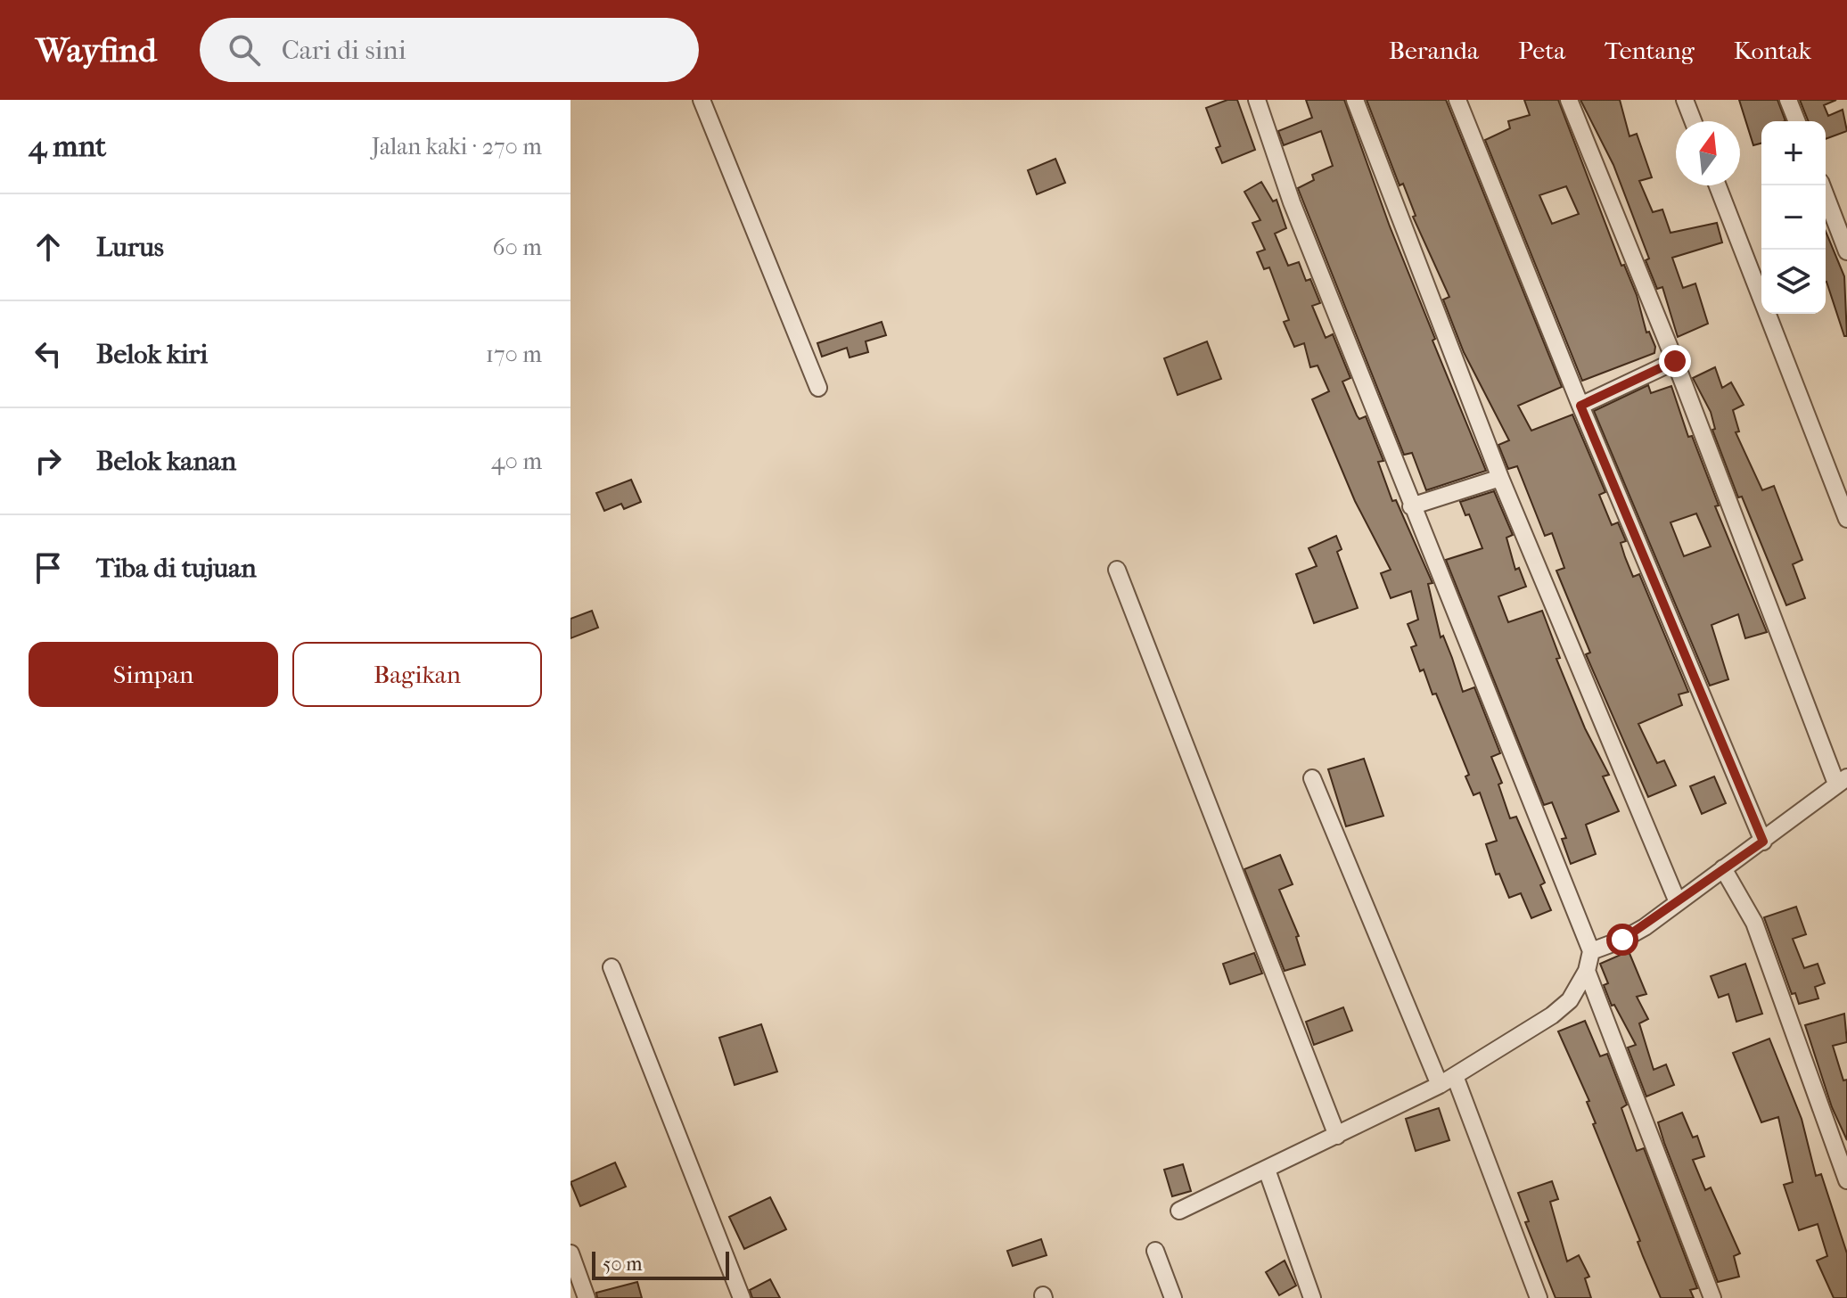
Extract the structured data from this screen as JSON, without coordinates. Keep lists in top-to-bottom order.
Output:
{
  "scale_bar": "50 m",
  "north": "top",
  "page": {
    "header": "Wayfind",
    "search": "Cari di sini",
    "nav": [
      "Beranda",
      "Peta",
      "Tentang",
      "Kontak"
    ],
    "heading": ["4 mnt", "Jalan kaki · 270 m"],
    "map_buttons": ["+", "−"],
    "list": [
      ["Lurus", "60 m"],
      ["Belok kiri", "170 m"],
      ["Belok kanan", "40 m"],
      "Tiba di tujuan"
    ],
    "buttons": ["Simpan", "Bagikan"],
    "scale": "50 m"
  }
}
